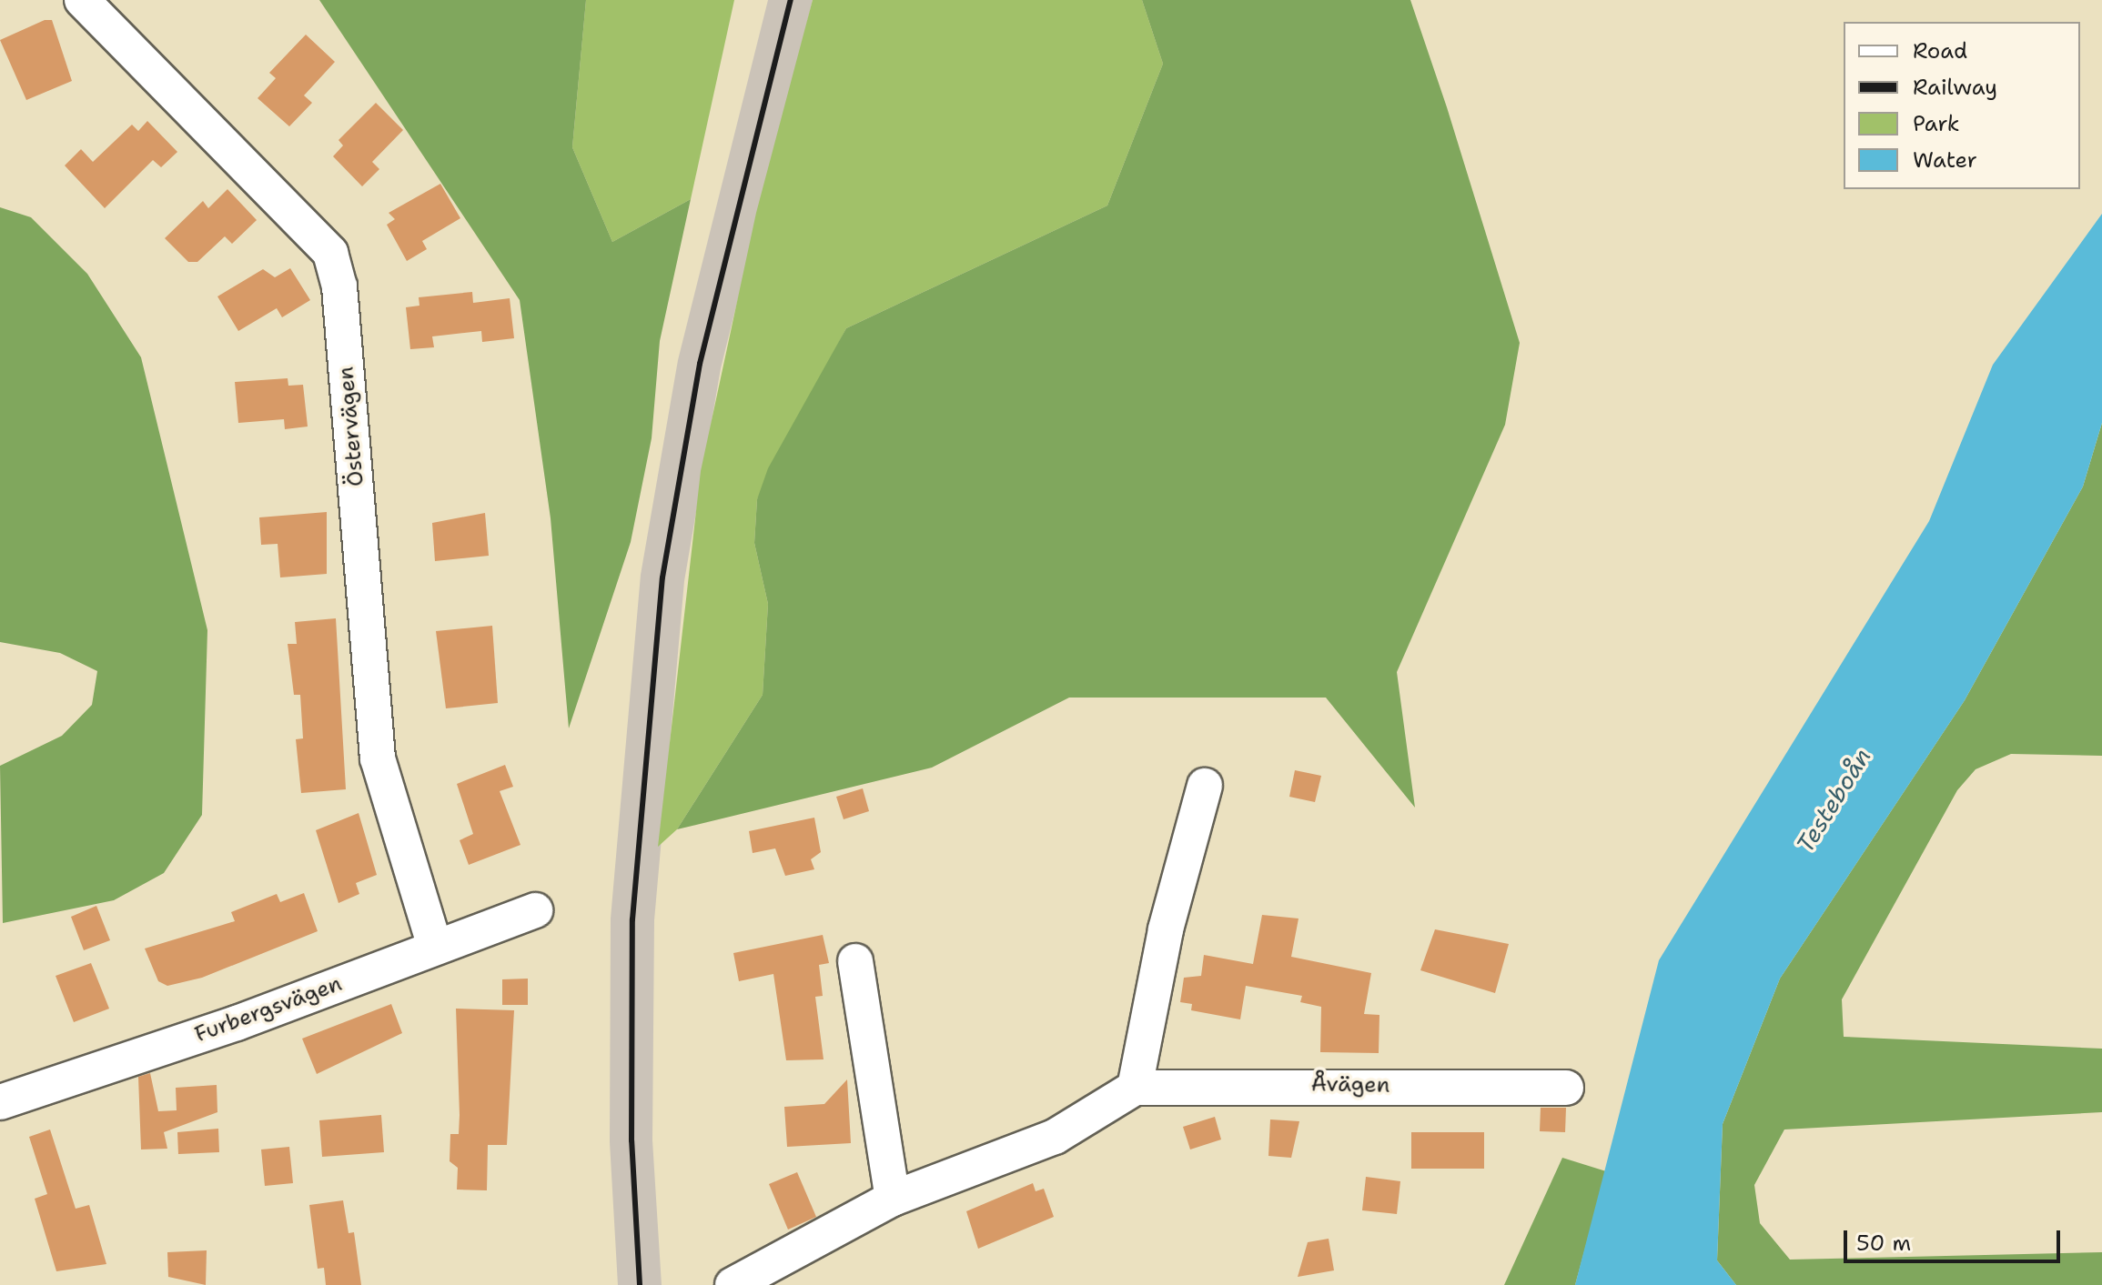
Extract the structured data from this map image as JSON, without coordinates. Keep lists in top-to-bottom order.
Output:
{
  "streets": {
    "street": ["Östervägen", "Furbergsvägen", "Åvägen"]
  },
  "crossings": [
    ["Östervägen", "Furbergsvägen"]
  ],
  "water": ["Testeboån"],
  "legend": [
    "Road",
    "Railway",
    "Park",
    "Water"
  ],
  "scale_bar": "50 m"
}
